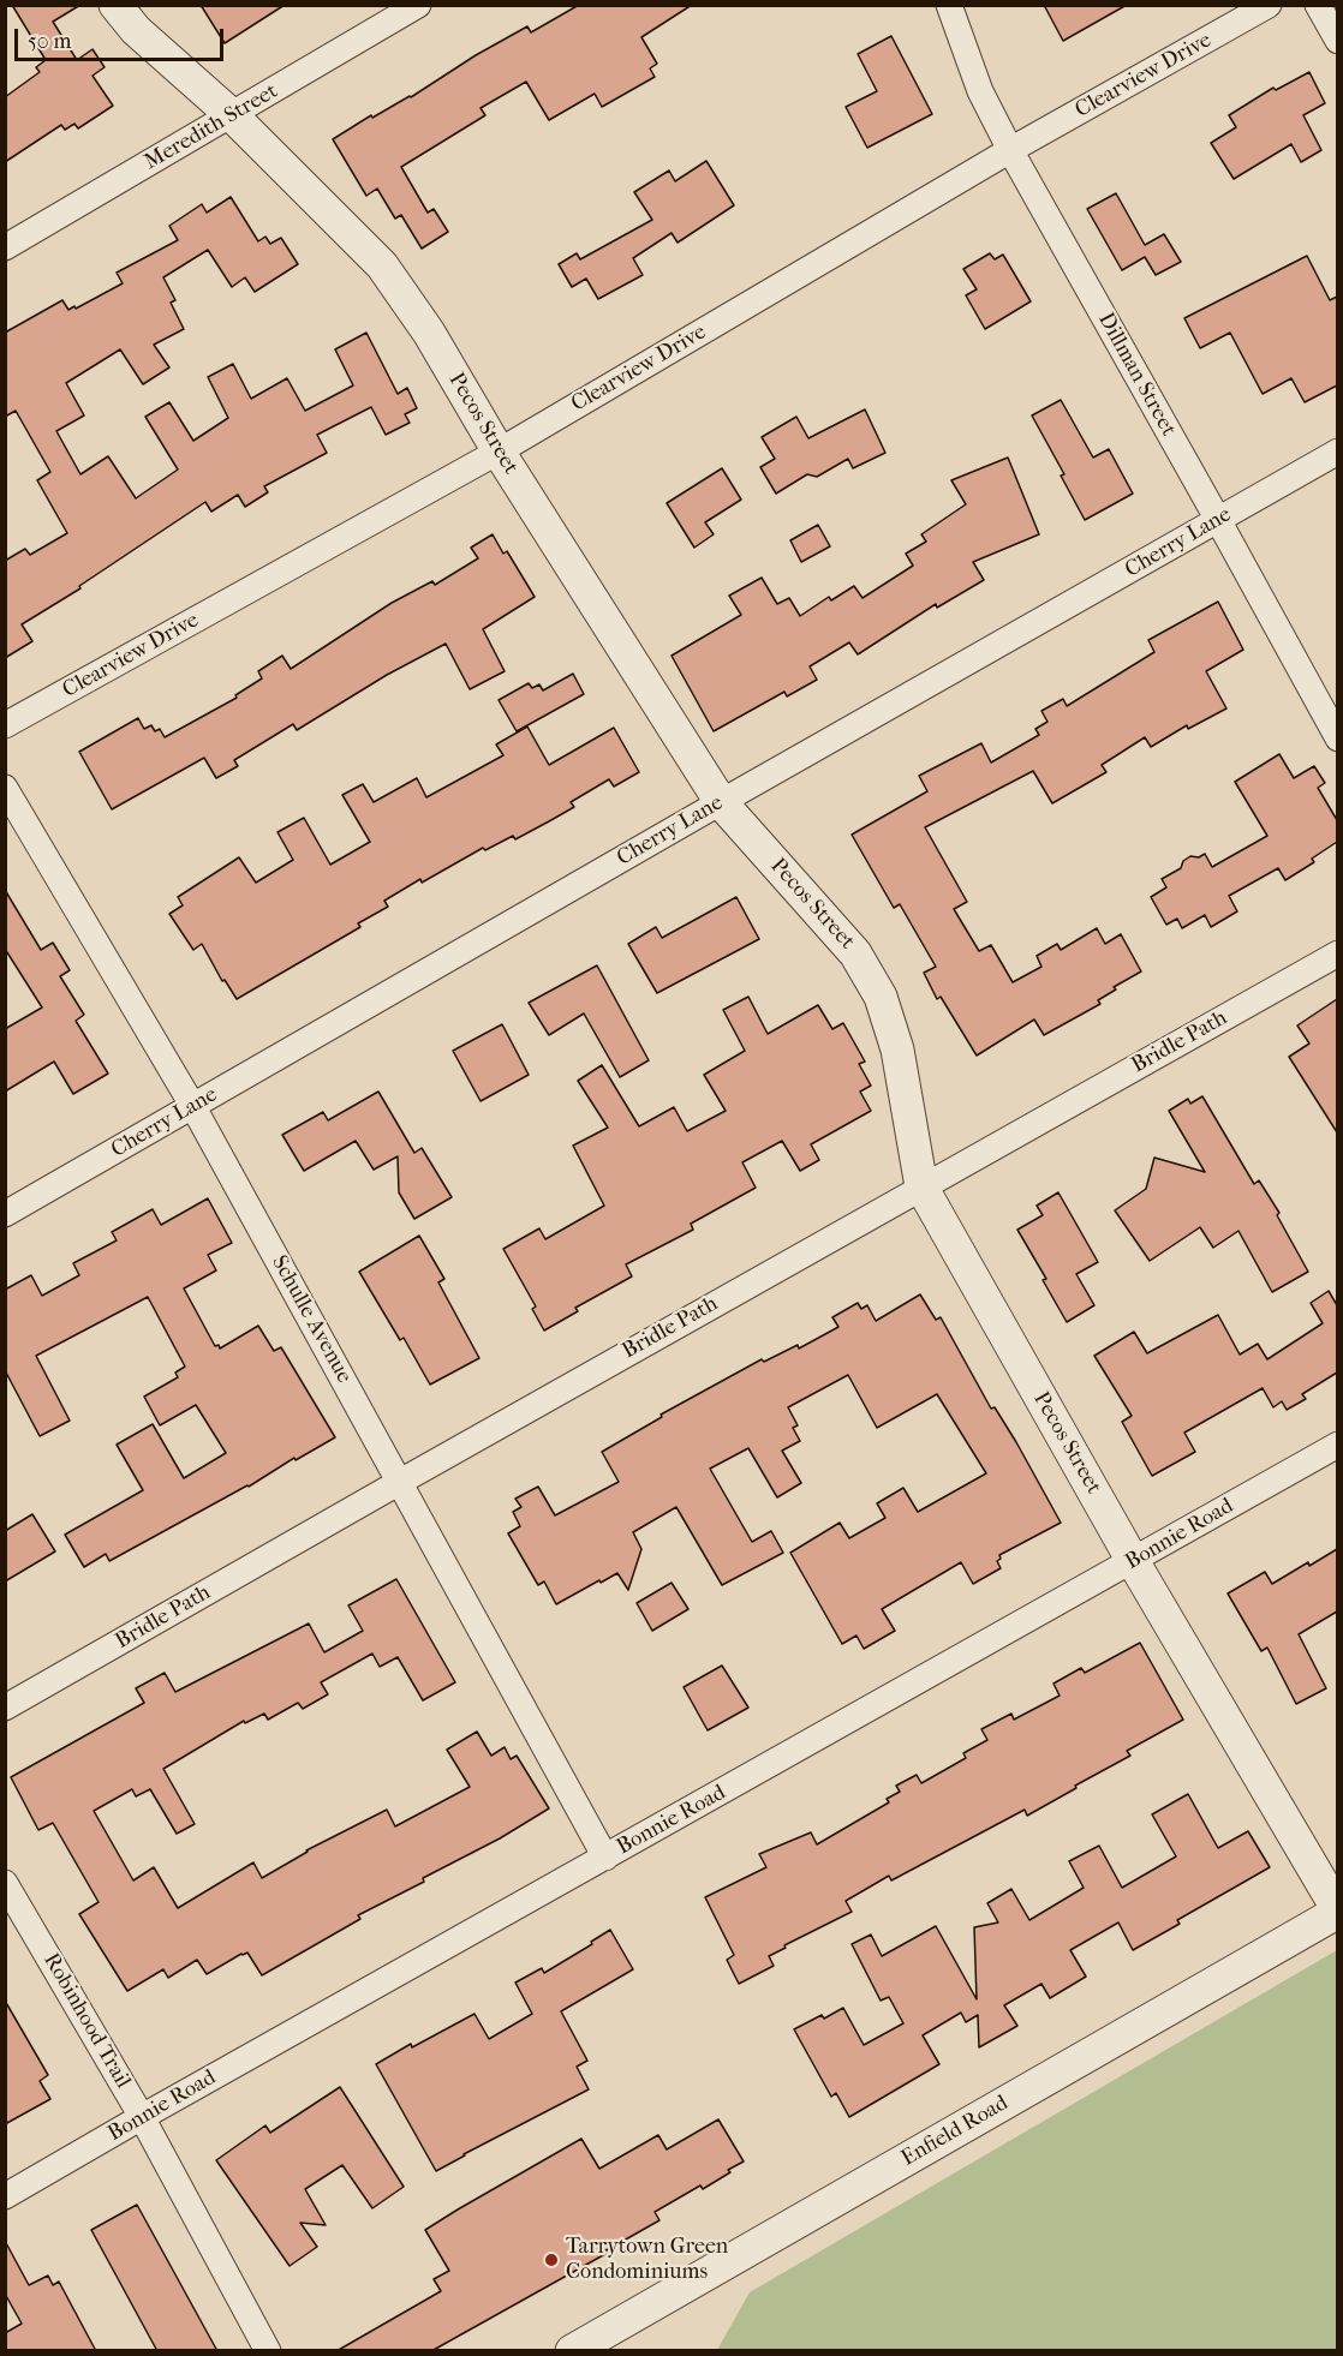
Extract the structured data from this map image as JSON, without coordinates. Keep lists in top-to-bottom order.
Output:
{
  "streets": {
    "street": [
      "Clearview Drive",
      "Meredith Street",
      "Dillman Street",
      "Pecos Street",
      "Cherry Lane",
      "Bridle Path",
      "Schulle Avenue",
      "Bonnie Road",
      "Robinhood Trail",
      "Enfield Road"
    ]
  },
  "crossings": [
    ["Clearview Drive", "Dillman Street"],
    ["Clearview Drive", "Pecos Street"],
    ["Meredith Street", "Pecos Street"],
    ["Dillman Street", "Cherry Lane"],
    ["Pecos Street", "Cherry Lane"],
    ["Pecos Street", "Bridle Path"],
    ["Pecos Street", "Bonnie Road"],
    ["Pecos Street", "Enfield Road"],
    ["Cherry Lane", "Schulle Avenue"],
    ["Bridle Path", "Schulle Avenue"],
    ["Schulle Avenue", "Bonnie Road"],
    ["Bonnie Road", "Robinhood Trail"]
  ],
  "places": ["Tarrytown Green Condominiums"],
  "scale_bar": "50 m"
}
